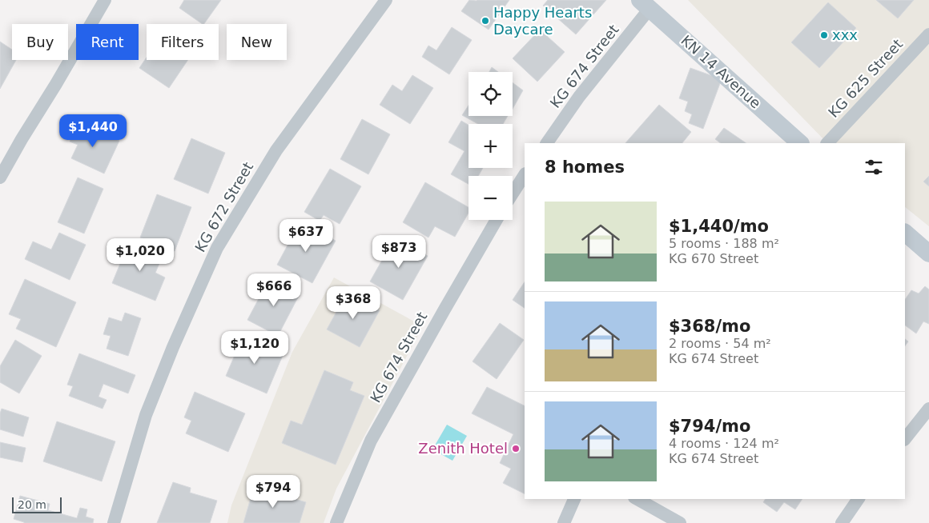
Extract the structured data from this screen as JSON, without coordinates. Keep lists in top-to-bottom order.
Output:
{
  "streets": {
    "main road": ["KN 14 Avenue"],
    "street": ["KG 674 Street", "KG 625 Street", "KG 672 Street"]
  },
  "crossings": [
    ["KG 674 Street", "KN 14 Avenue"]
  ],
  "places": ["Happy Hearts Daycare", "xxx", "Zenith Hotel"],
  "scale_bar": "20 m",
  "page": {
    "chip": [
      "Buy",
      "Rent",
      "Filters",
      "New"
    ],
    "map_buttons": ["+", "−"],
    "price": [
      "$1,440",
      "$637",
      "$873",
      "$1,020",
      "$666",
      "$368",
      "$1,120",
      "$794"
    ],
    "heading": "8 homes",
    "list": [
      {
        "name": "$1,440/mo",
        "note": "5 rooms · 188 m² · KG 670 Street"
      },
      {
        "name": "$368/mo",
        "note": "2 rooms · 54 m² · KG 674 Street"
      },
      {
        "name": "$794/mo",
        "note": "4 rooms · 124 m² · KG 674 Street"
      }
    ],
    "scale": "20 m"
  }
}
